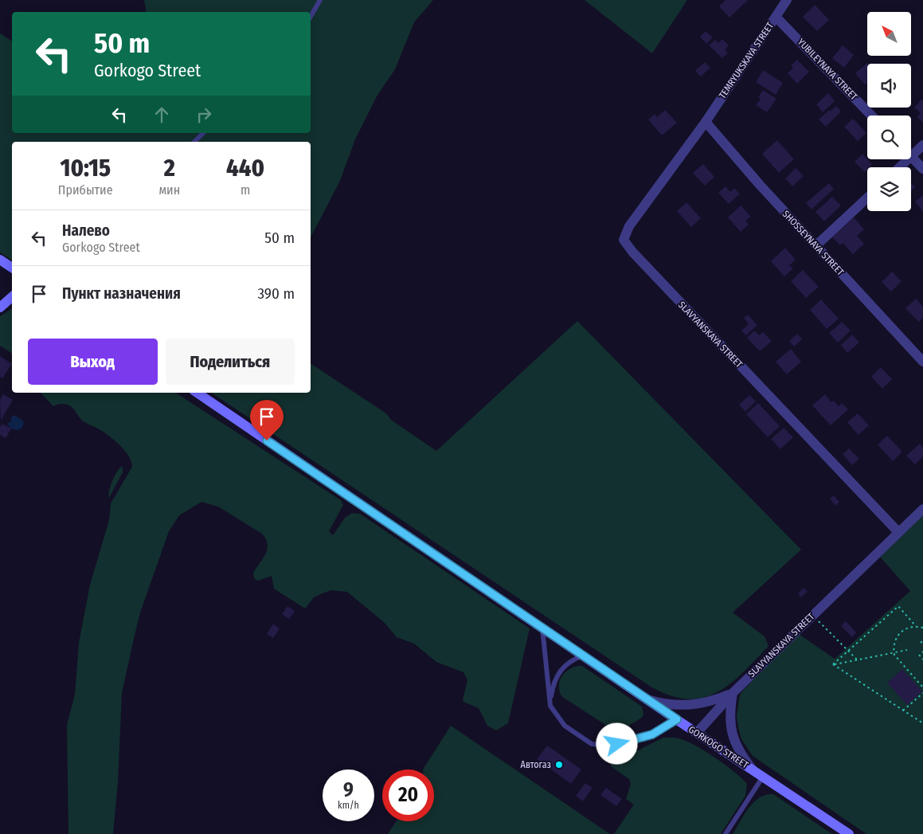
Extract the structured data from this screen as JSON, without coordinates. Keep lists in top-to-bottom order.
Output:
{
  "streets": {
    "main road": ["GORKOGO STREET"],
    "street": [
      "TEMRYUKSKAYA STREET",
      "YUBILEYNAYA STREET",
      "SHOSSEYNAYA STREET",
      "SLAVYANSKAYA STREET"
    ]
  },
  "crossings": [
    ["TEMRYUKSKAYA STREET", "YUBILEYNAYA STREET"],
    ["TEMRYUKSKAYA STREET", "SHOSSEYNAYA STREET"],
    ["TEMRYUKSKAYA STREET", "SLAVYANSKAYA STREET"],
    ["SHOSSEYNAYA STREET", "SLAVYANSKAYA STREET"],
    ["SLAVYANSKAYA STREET", "GORKOGO STREET"]
  ],
  "places": ["Автогаз"],
  "north": "top left",
  "page": {
    "turn": ["50 m", "Gorkogo Street"],
    "eta": [
      "10:15",
      "Прибытие",
      "2",
      "мин",
      "440",
      "m"
    ],
    "list": [
      {
        "name": "Налево",
        "note": "Gorkogo Street",
        "value": "50 m"
      },
      {
        "name": "Пункт назначения",
        "value": "390 m"
      }
    ],
    "buttons": ["Выход", "Поделиться"],
    "speed": "9 km/h",
    "limit": "20"
  }
}
